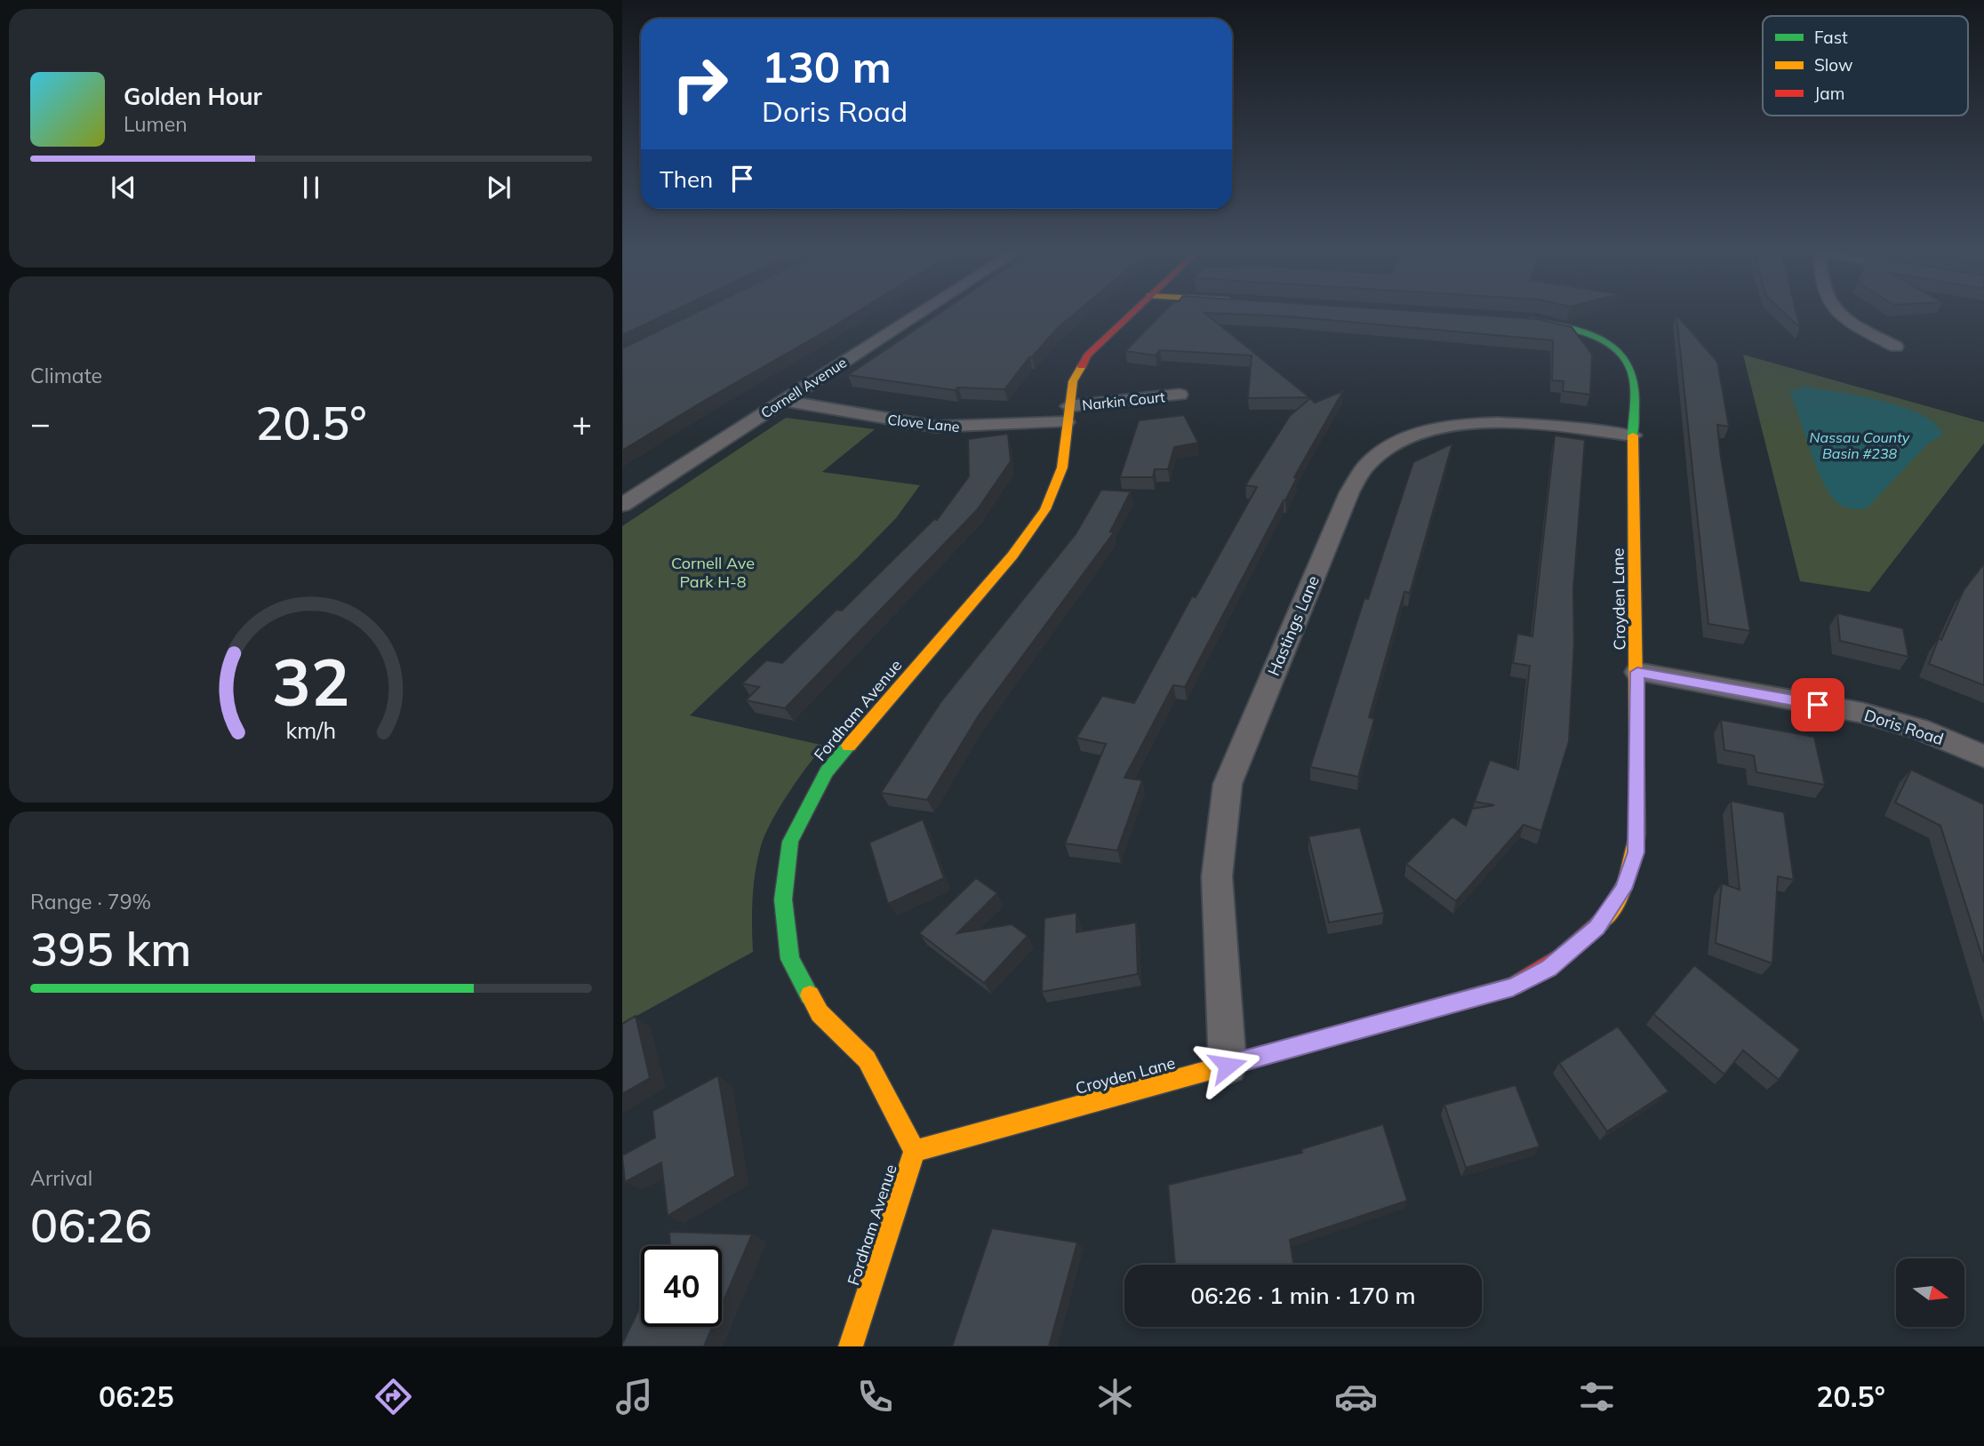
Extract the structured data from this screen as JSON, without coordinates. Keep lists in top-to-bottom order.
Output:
{
  "streets": {
    "street": [
      "Cornell Avenue",
      "Narkin Court",
      "Clove Lane",
      "Croyden Lane",
      "Hastings Lane",
      "Fordham Avenue",
      "Doris Road"
    ]
  },
  "crossings": [
    ["Cornell Avenue", "Clove Lane"],
    ["Narkin Court", "Clove Lane"],
    ["Narkin Court", "Fordham Avenue"],
    ["Clove Lane", "Fordham Avenue"],
    ["Croyden Lane", "Hastings Lane"],
    ["Croyden Lane", "Fordham Avenue"],
    ["Croyden Lane", "Doris Road"]
  ],
  "water": ["Nassau County Basin #238"],
  "parks": ["Cornell Ave Park H-8"],
  "legend": ["Fast", "Slow", "Jam"],
  "north": "right",
  "page": {
    "turn": ["130 m", "Doris Road"],
    "song": ["Golden Hour", "Lumen"],
    "then": "Then",
    "tile": [
      "Climate",
      ["Range · 79%", "395 km"],
      ["Arrival", "06:26"]
    ],
    "heat": ["−", "20.5°", "+"],
    "limit": "40",
    "trip": "06:26 · 1 min · 170 m",
    "tabs": ["06:25", "20.5°"],
    "gauge": ["32", "km/h"]
  }
}
